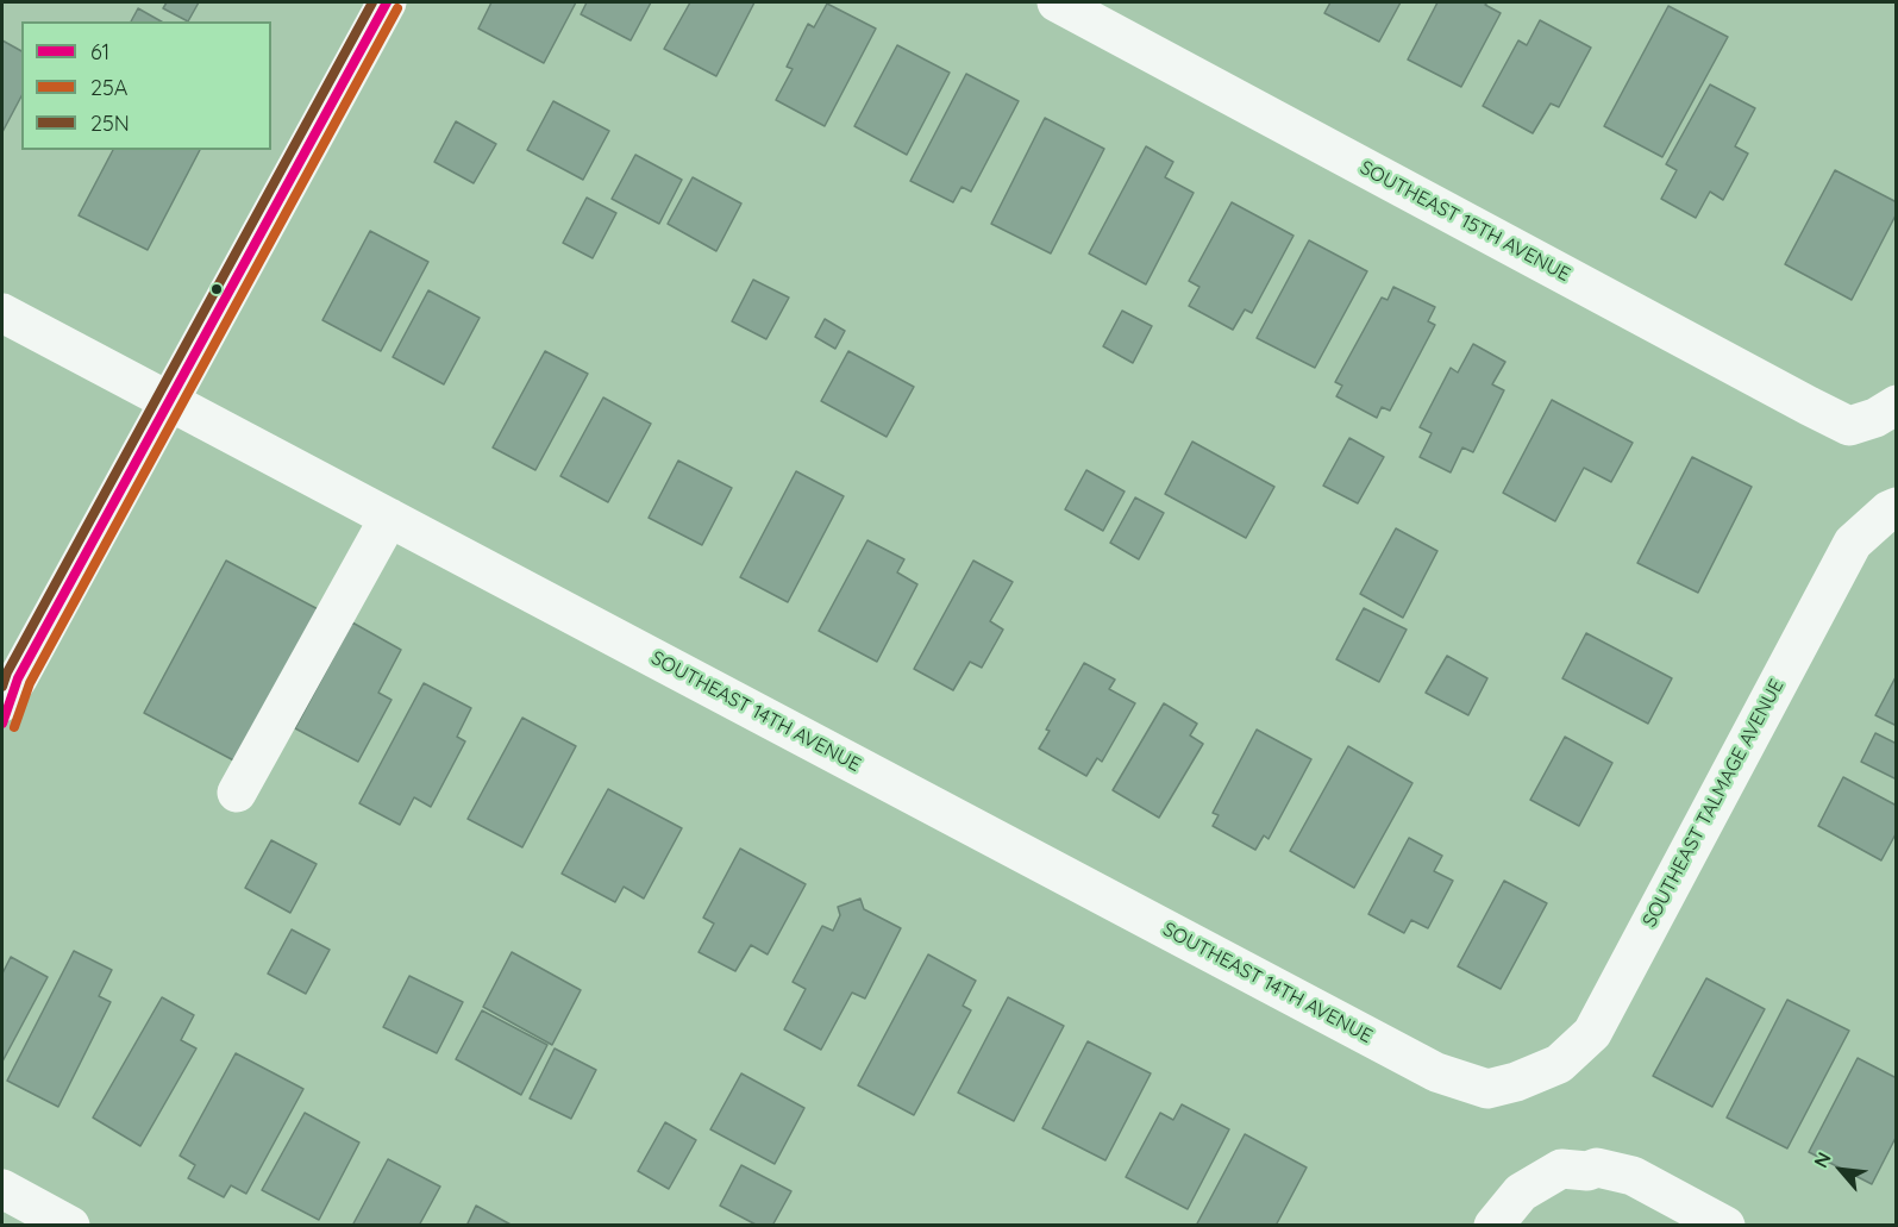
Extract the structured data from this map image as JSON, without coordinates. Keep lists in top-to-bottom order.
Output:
{
  "streets": {
    "street": ["SOUTHEAST 15TH AVENUE", "SOUTHEAST 14TH AVENUE", "SOUTHEAST TALMAGE AVENUE"]
  },
  "crossings": [
    ["SOUTHEAST 14TH AVENUE", "SOUTHEAST TALMAGE AVENUE"]
  ],
  "lines": ["transit line 61", "transit line 25N", "transit line 25A"],
  "legend": ["61", "25A", "25N"],
  "north": "top left"
}
